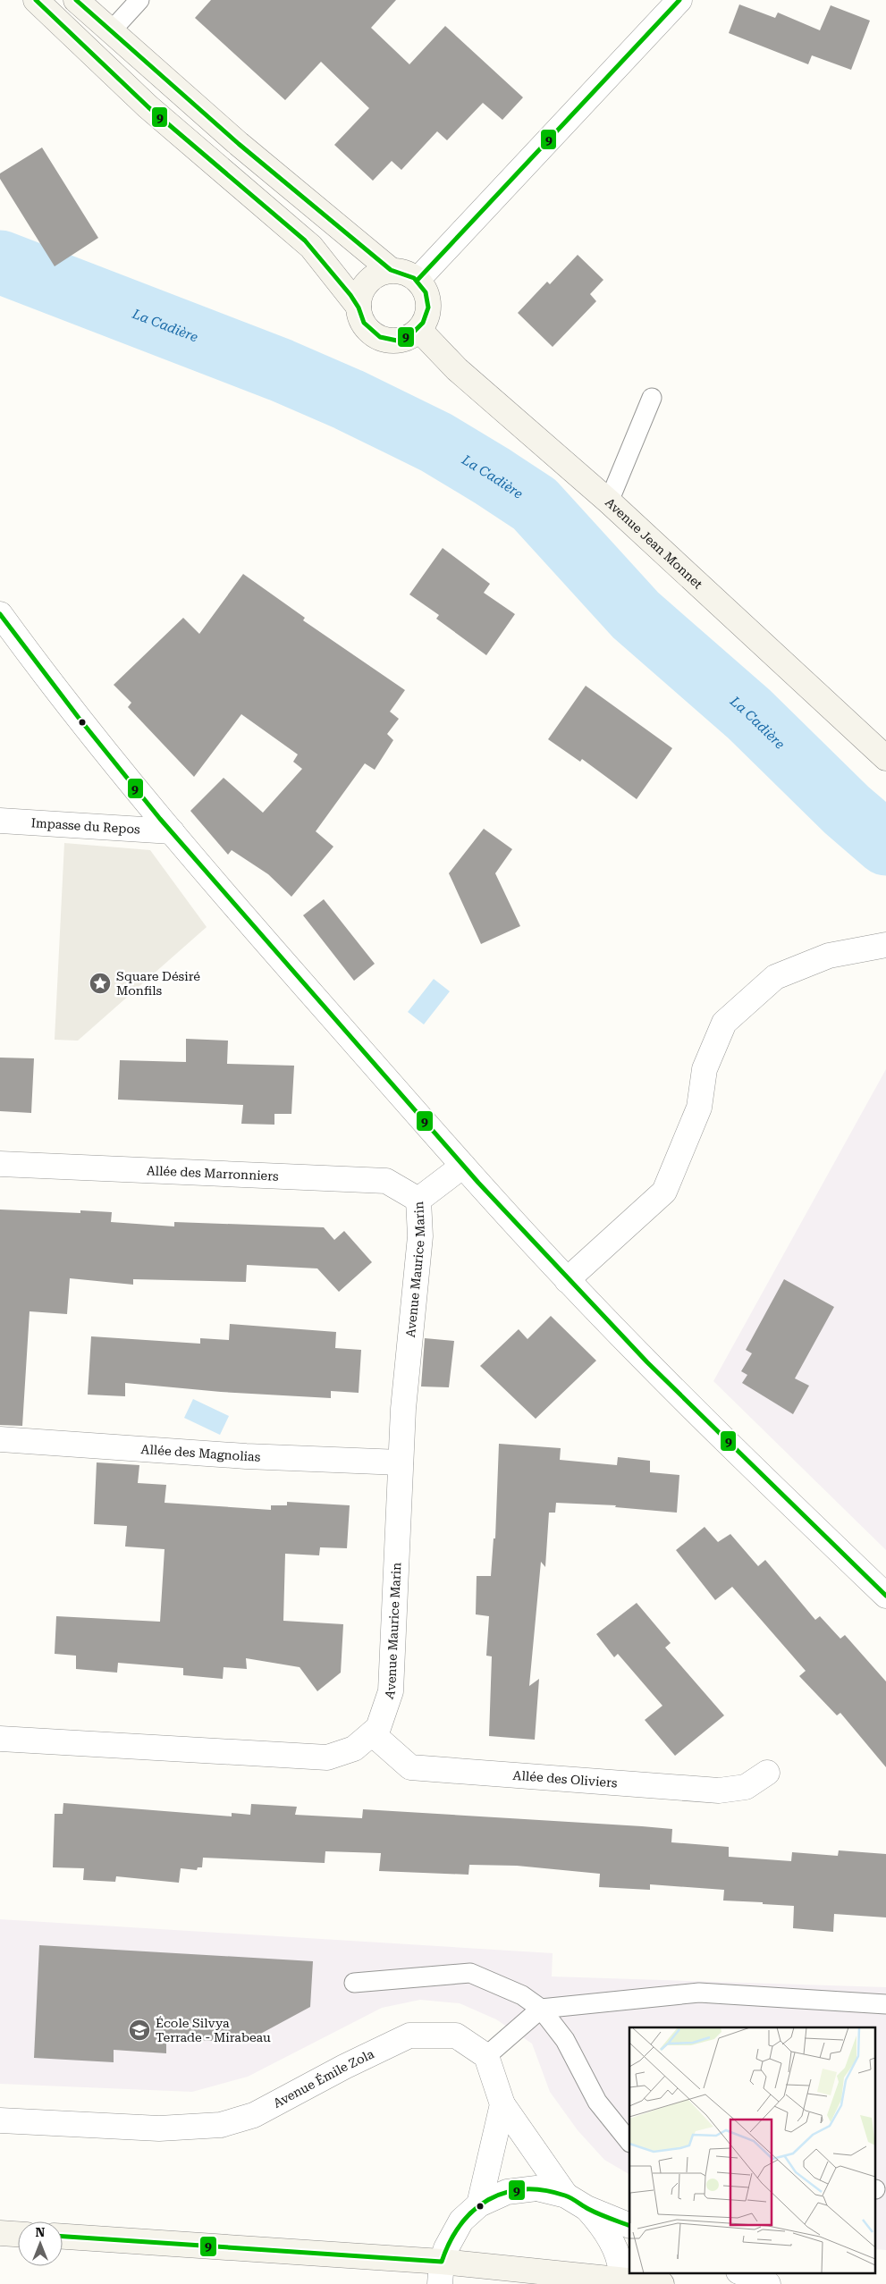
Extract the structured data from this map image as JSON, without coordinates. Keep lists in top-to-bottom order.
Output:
{
  "streets": {
    "street": [
      "Avenue Jean Monnet",
      "Impasse du Repos",
      "Allée des Marronniers",
      "Avenue Maurice Marin",
      "Allée des Magnolias",
      "Allée des Oliviers",
      "Avenue Émile Zola"
    ]
  },
  "crossings": [
    ["Allée des Marronniers", "Avenue Maurice Marin"],
    ["Avenue Maurice Marin", "Allée des Magnolias"],
    ["Avenue Maurice Marin", "Allée des Oliviers"]
  ],
  "water": ["La Cadière"],
  "places": {
    "place": ["Square Désiré Monfils"],
    "school or university": ["École Silvya Terrade - Mirabeau"]
  },
  "lines": ["transit line 9"],
  "north": "top"
}
